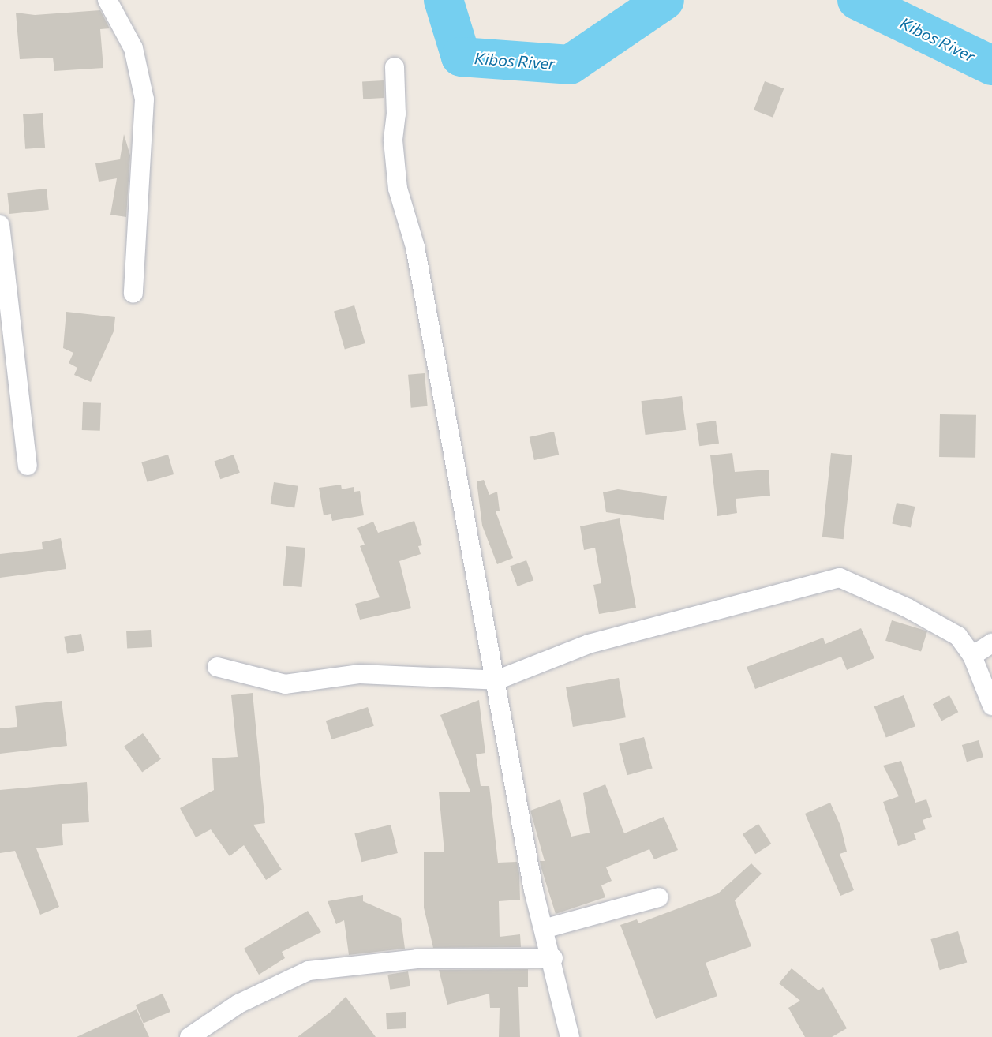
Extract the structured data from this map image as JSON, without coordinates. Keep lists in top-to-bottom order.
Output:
{
  "water": ["Kibos River"]
}
